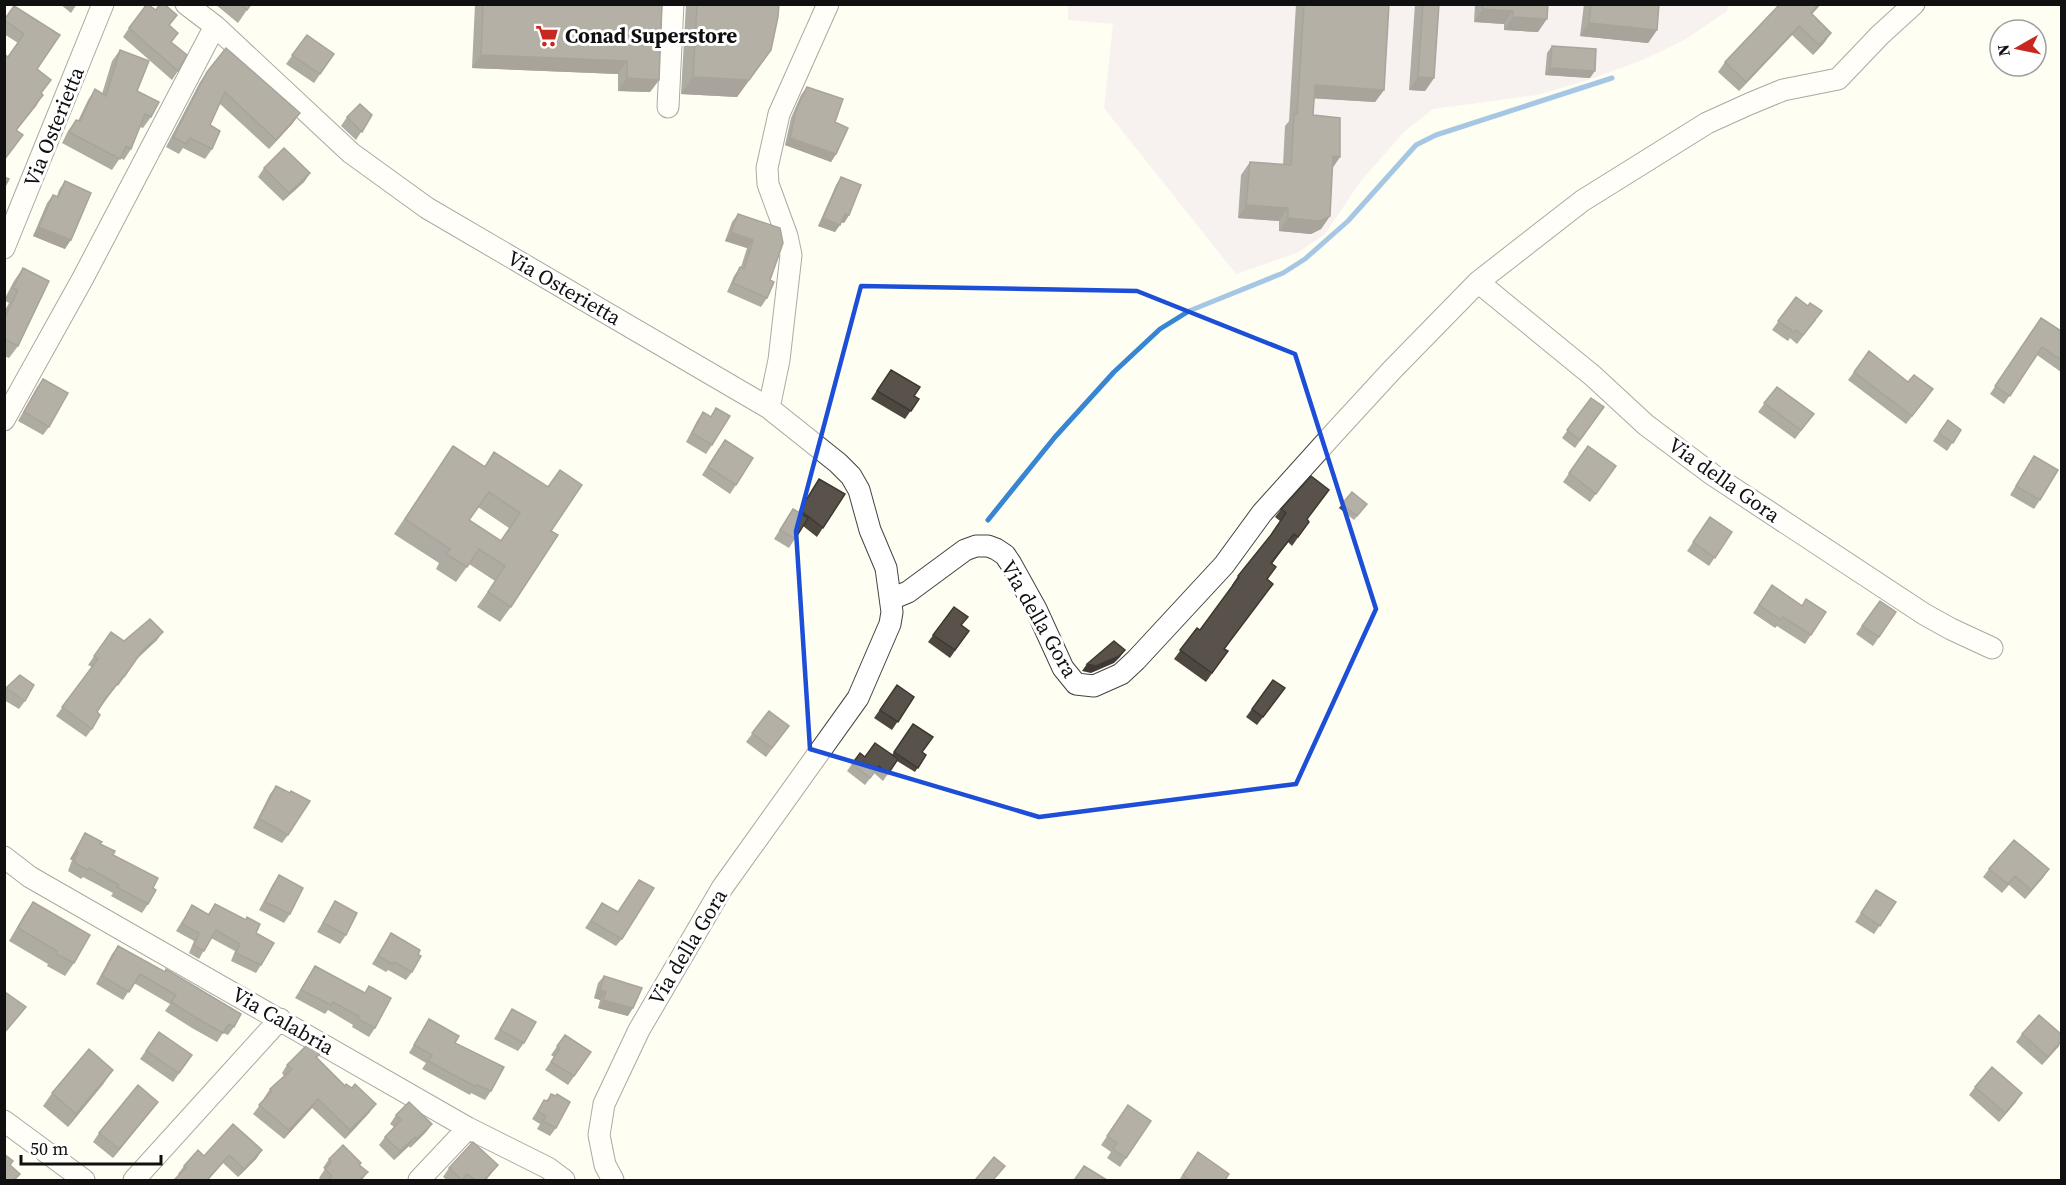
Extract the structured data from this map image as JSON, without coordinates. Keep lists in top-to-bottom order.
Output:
{
  "streets": {
    "street": ["Via Osterietta", "Via della Gora", "Via Calabria"]
  },
  "crossings": [
    ["Via Osterietta", "Via della Gora"]
  ],
  "places": {
    "supermarket": ["Conad Superstore"]
  },
  "scale_bar": "50 m",
  "north": "left"
}
